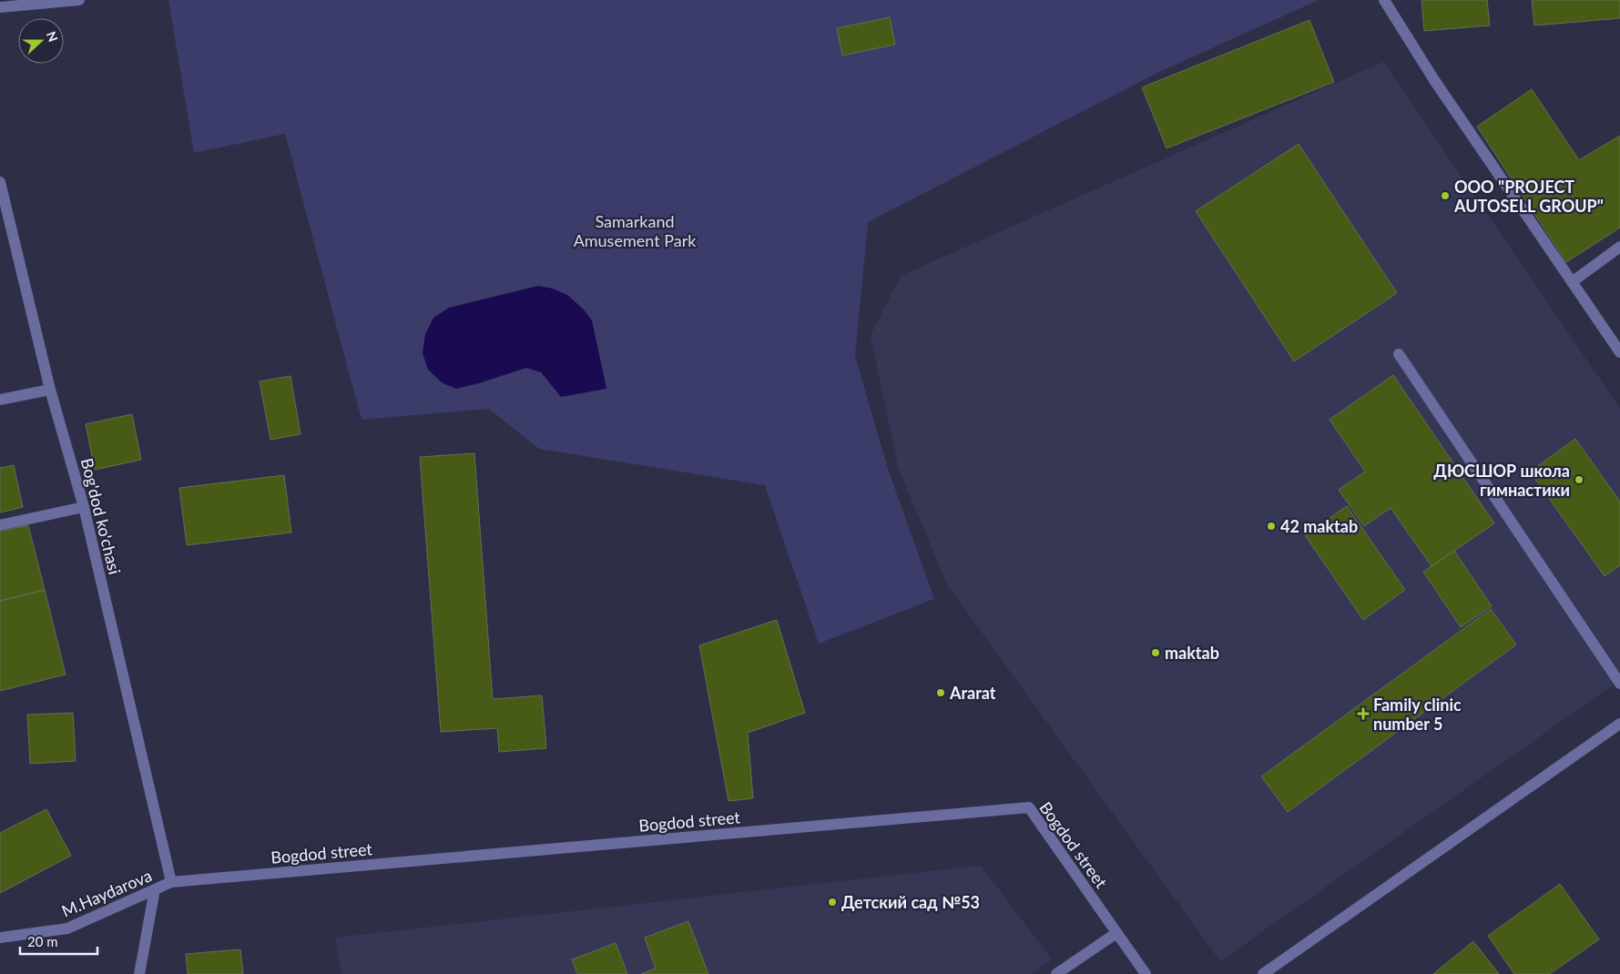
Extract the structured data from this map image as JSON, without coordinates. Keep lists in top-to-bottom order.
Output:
{
  "streets": {
    "street": ["Bog'dod ko'chasi", "Bogdod street", "M.Haydarova"]
  },
  "crossings": [
    ["Bog'dod ko'chasi", "Bogdod street"],
    ["Bog'dod ko'chasi", "M.Haydarova"],
    ["Bogdod street", "M.Haydarova"]
  ],
  "parks": ["Samarkand Amusement Park"],
  "places": {
    "other": [
      "OOO \"PROJECT AUTOSELL GROUP\"",
      "ДЮСШОР школа гимнастики",
      "42 maktab",
      "maktab",
      "Ararat",
      "Детский сад №53"
    ],
    "health": ["Family clinic number 5"]
  },
  "scale_bar": "20 m",
  "north": "right"
}
